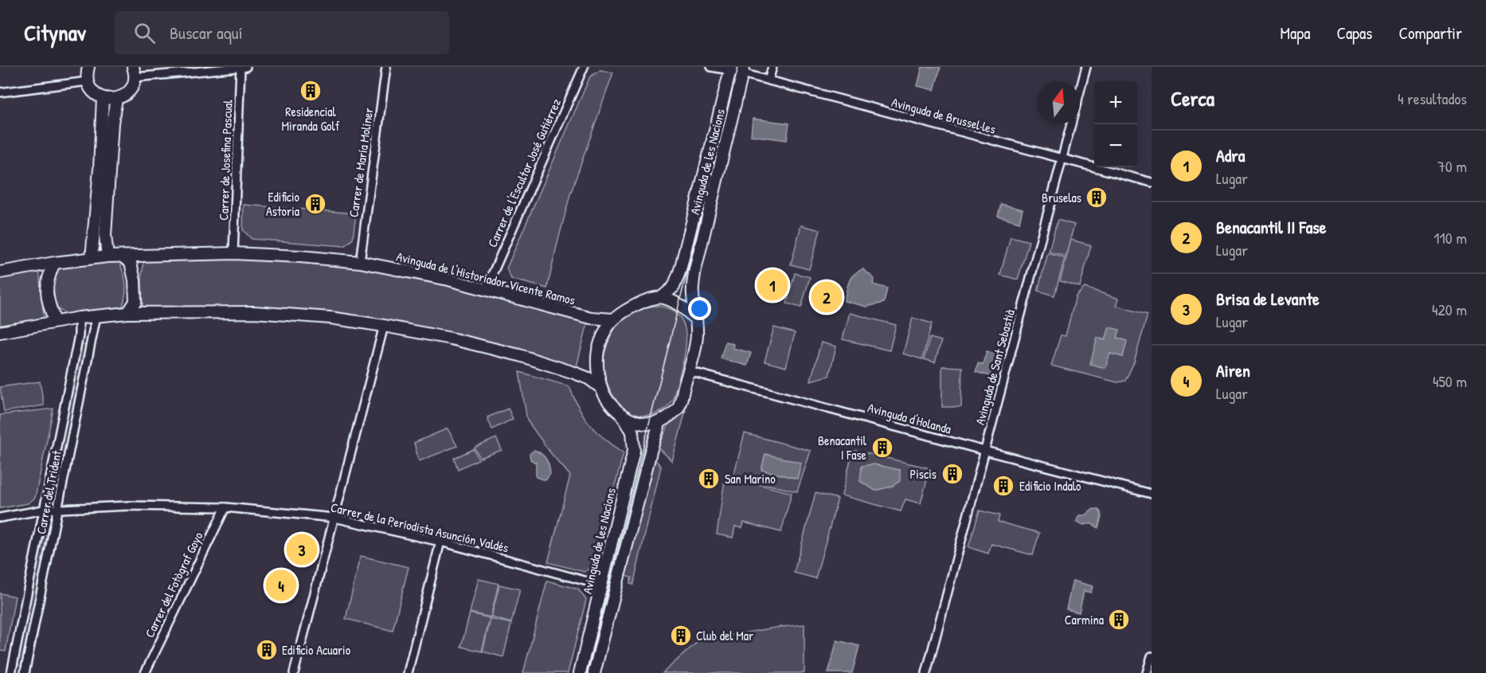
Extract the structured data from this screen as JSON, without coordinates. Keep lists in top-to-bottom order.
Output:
{
  "streets": {
    "street": [
      "Avinguda de Brussel·les",
      "Carrer de Josefina Pascual",
      "Avinguda de les Nacions",
      "Carrer de María Moliner",
      "Carrer de l'Escultor José Gutiérrez",
      "Avinguda de l'Historiador Vicente Ramos",
      "Avinguda de Sant Sebastià",
      "Avinguda d'Holanda",
      "Carrer del Trident",
      "Carrer de la Periodista Asunción Valdés",
      "Carrer del Fotògraf Goyo"
    ]
  },
  "crossings": [
    ["Avinguda de Brussel·les", "Avinguda de les Nacions"],
    ["Avinguda de Brussel·les", "Avinguda de Sant Sebastià"],
    ["Carrer de Josefina Pascual", "Avinguda de l'Historiador Vicente Ramos"],
    ["Avinguda de les Nacions", "Avinguda de l'Historiador Vicente Ramos"],
    ["Avinguda de les Nacions", "Avinguda d'Holanda"],
    ["Avinguda de les Nacions", "Carrer de la Periodista Asunción Valdés"],
    ["Carrer de María Moliner", "Avinguda de l'Historiador Vicente Ramos"],
    ["Carrer de l'Escultor José Gutiérrez", "Avinguda de l'Historiador Vicente Ramos"],
    ["Avinguda de l'Historiador Vicente Ramos", "Avinguda d'Holanda"],
    ["Avinguda de Sant Sebastià", "Avinguda d'Holanda"],
    ["Carrer del Trident", "Carrer de la Periodista Asunción Valdés"],
    ["Carrer de la Periodista Asunción Valdés", "Carrer del Fotògraf Goyo"]
  ],
  "places": {
    "building": [
      "Residencial Miranda Golf",
      "Bruselas",
      "Edificio Astoria",
      "Benacantil I Fase",
      "Piscis",
      "San Marino",
      "Edificio Indalo",
      "Carmina",
      "Club del Mar",
      "Edificio Acuario"
    ]
  },
  "north": "top",
  "page": {
    "header": "Citynav",
    "search": "Buscar aquí",
    "nav": ["Mapa", "Capas", "Compartir"],
    "heading": ["Cerca", "4 resultados"],
    "map_buttons": ["+", "−"],
    "list": [
      {
        "mark": "1",
        "name": "Adra",
        "note": "Lugar",
        "value": "70 m"
      },
      {
        "mark": "2",
        "name": "Benacantil II Fase",
        "note": "Lugar",
        "value": "110 m"
      },
      {
        "mark": "3",
        "name": "Brisa de Levante",
        "note": "Lugar",
        "value": "420 m"
      },
      {
        "mark": "4",
        "name": "Airen",
        "note": "Lugar",
        "value": "450 m"
      }
    ],
    "pins": [
      "1",
      "2",
      "3",
      "4"
    ]
  }
}
